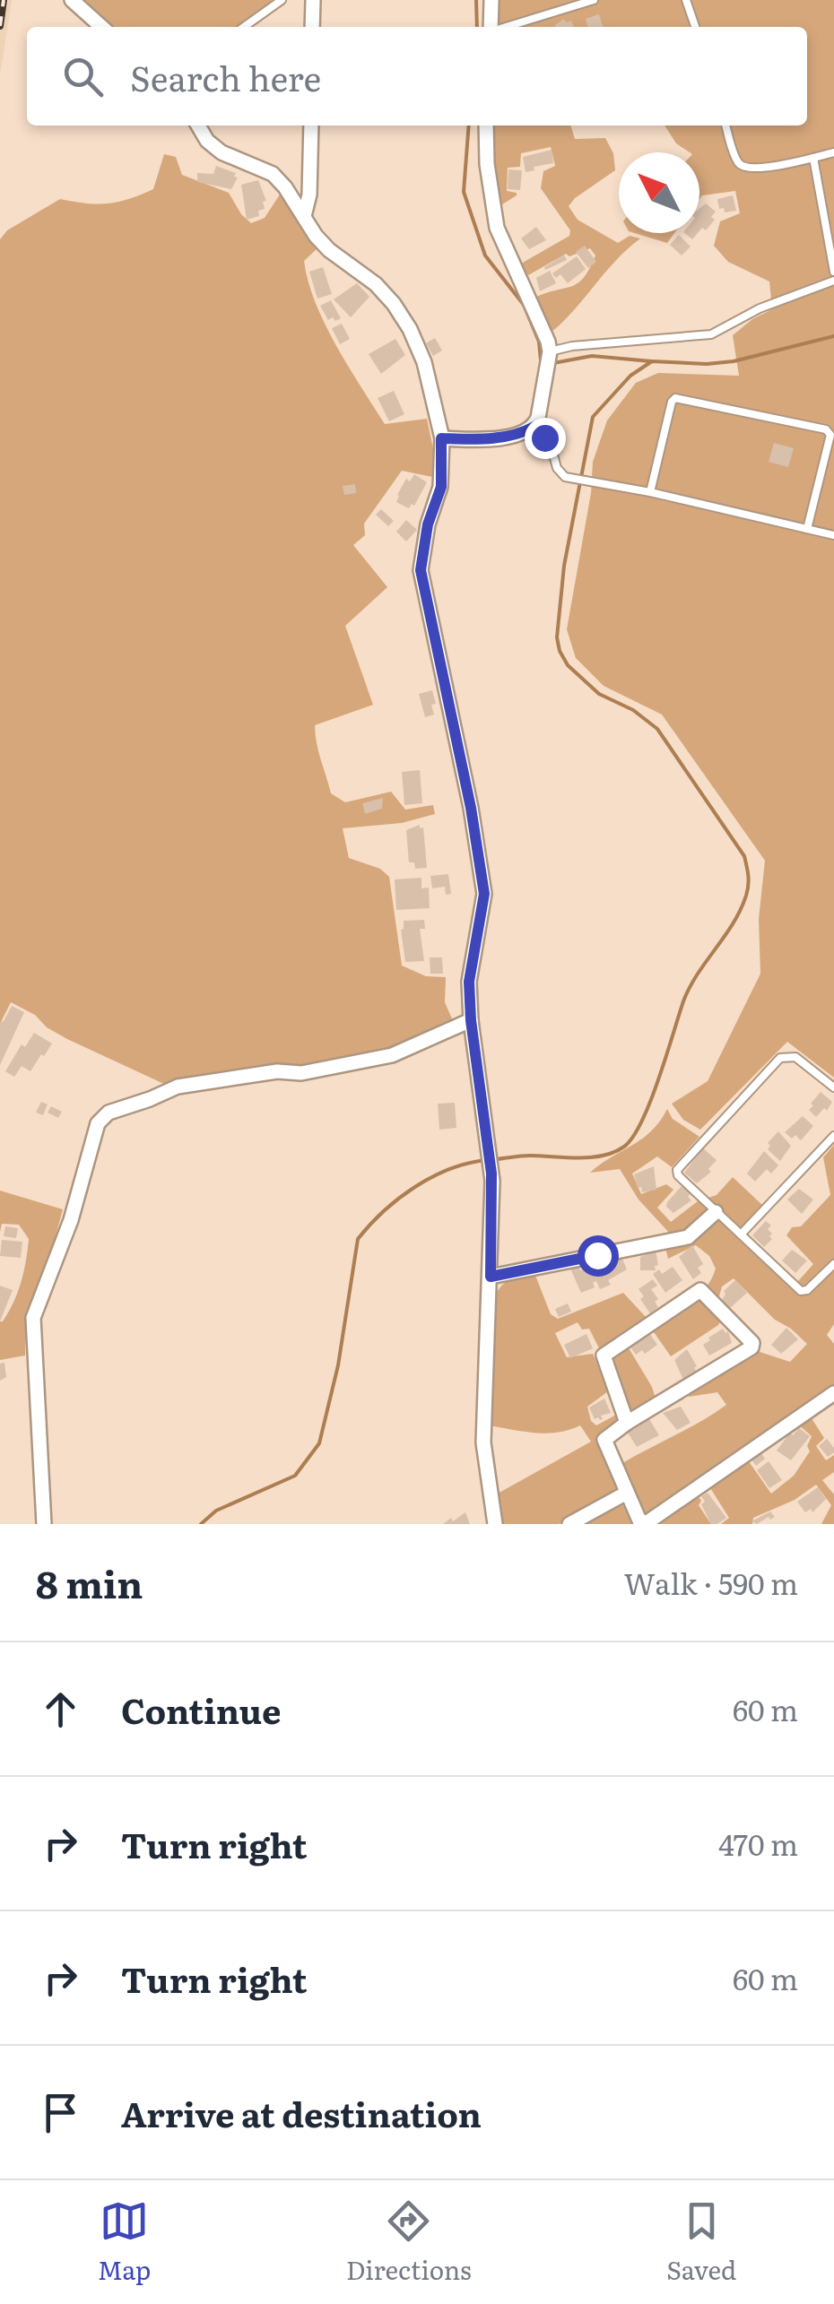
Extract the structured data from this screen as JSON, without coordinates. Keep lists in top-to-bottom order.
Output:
{
  "north": "top left",
  "page": {
    "search": "Search here",
    "heading": ["8 min", "Walk · 590 m"],
    "list": [
      ["Continue", "60 m"],
      ["Turn right", "470 m"],
      ["Turn right", "60 m"],
      "Arrive at destination"
    ],
    "nav": ["Map", "Directions", "Saved"]
  }
}
